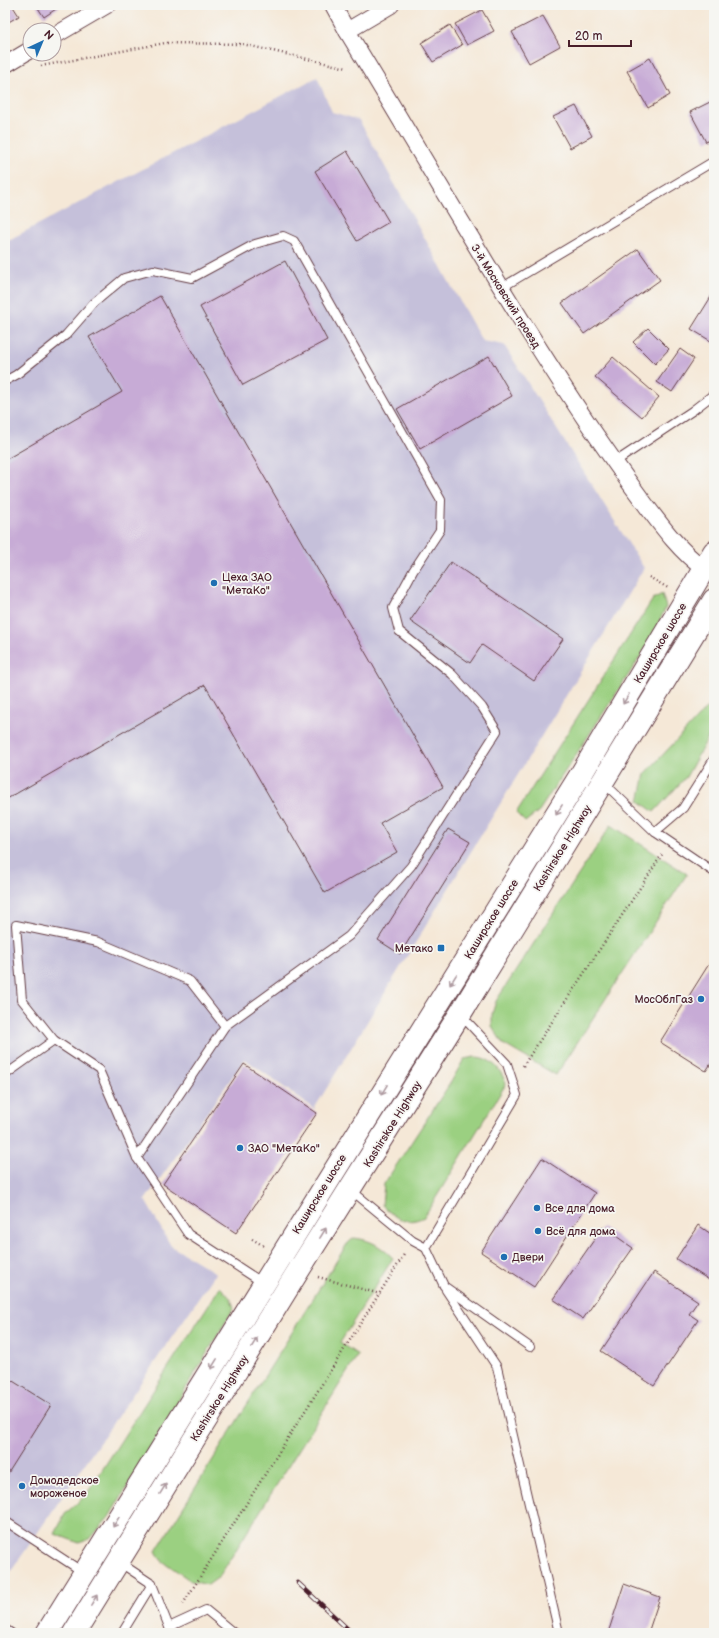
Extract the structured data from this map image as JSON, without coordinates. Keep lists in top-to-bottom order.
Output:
{
  "streets": {
    "main road": ["Каширское шоссе", "Kashirskoe Highway"],
    "street": ["3-й Московский проезд"]
  },
  "crossings": [
    ["3-й Московский проезд", "Каширское шоссе"],
    ["Каширское шоссе", "Kashirskoe Highway"]
  ],
  "one_way": ["Каширское шоссе"],
  "places": {
    "other": [
      "Цеха ЗАО \"МетаКо\"",
      "МосОблГаз",
      "ЗАО \"МетаКо\"",
      "Все для дома",
      "Всё для дома",
      "Двери",
      "Домодедское мороженое"
    ],
    "transit": ["Метако"]
  },
  "scale_bar": "20 m",
  "north": "top right"
}
